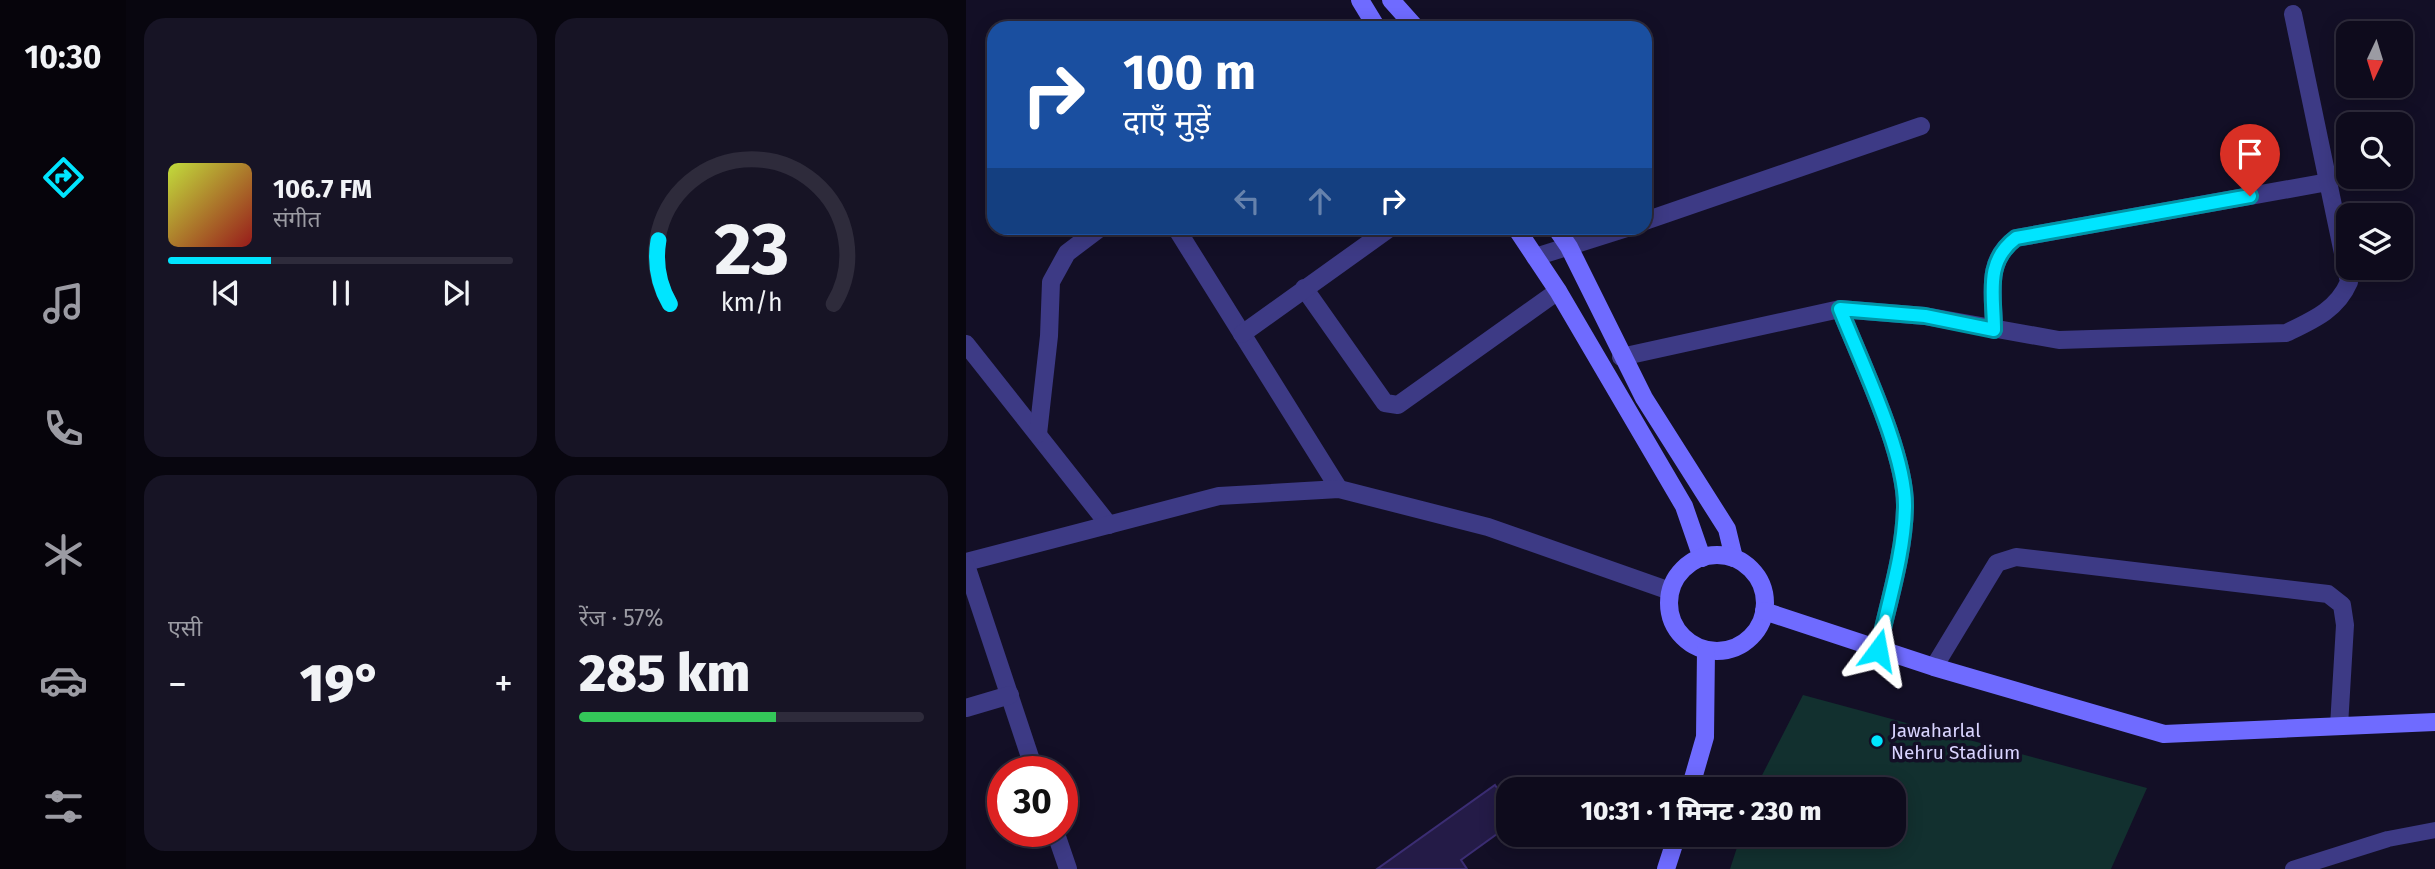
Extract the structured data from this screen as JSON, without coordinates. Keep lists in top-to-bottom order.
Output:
{
  "places": ["Jawaharlal Nehru Stadium"],
  "north": "bottom",
  "page": {
    "tabs": "10:30",
    "turn": ["100 m", "दाएँ मुड़ें"],
    "song": ["106.7 FM", "संगीत"],
    "tile": [
      "एसी",
      ["रेंज · 57%", "285 km"]
    ],
    "heat": ["−", "19°", "+"],
    "limit": "30",
    "trip": "10:31 · 1 मिनट · 230 m",
    "gauge": ["23", "km/h"]
  }
}
